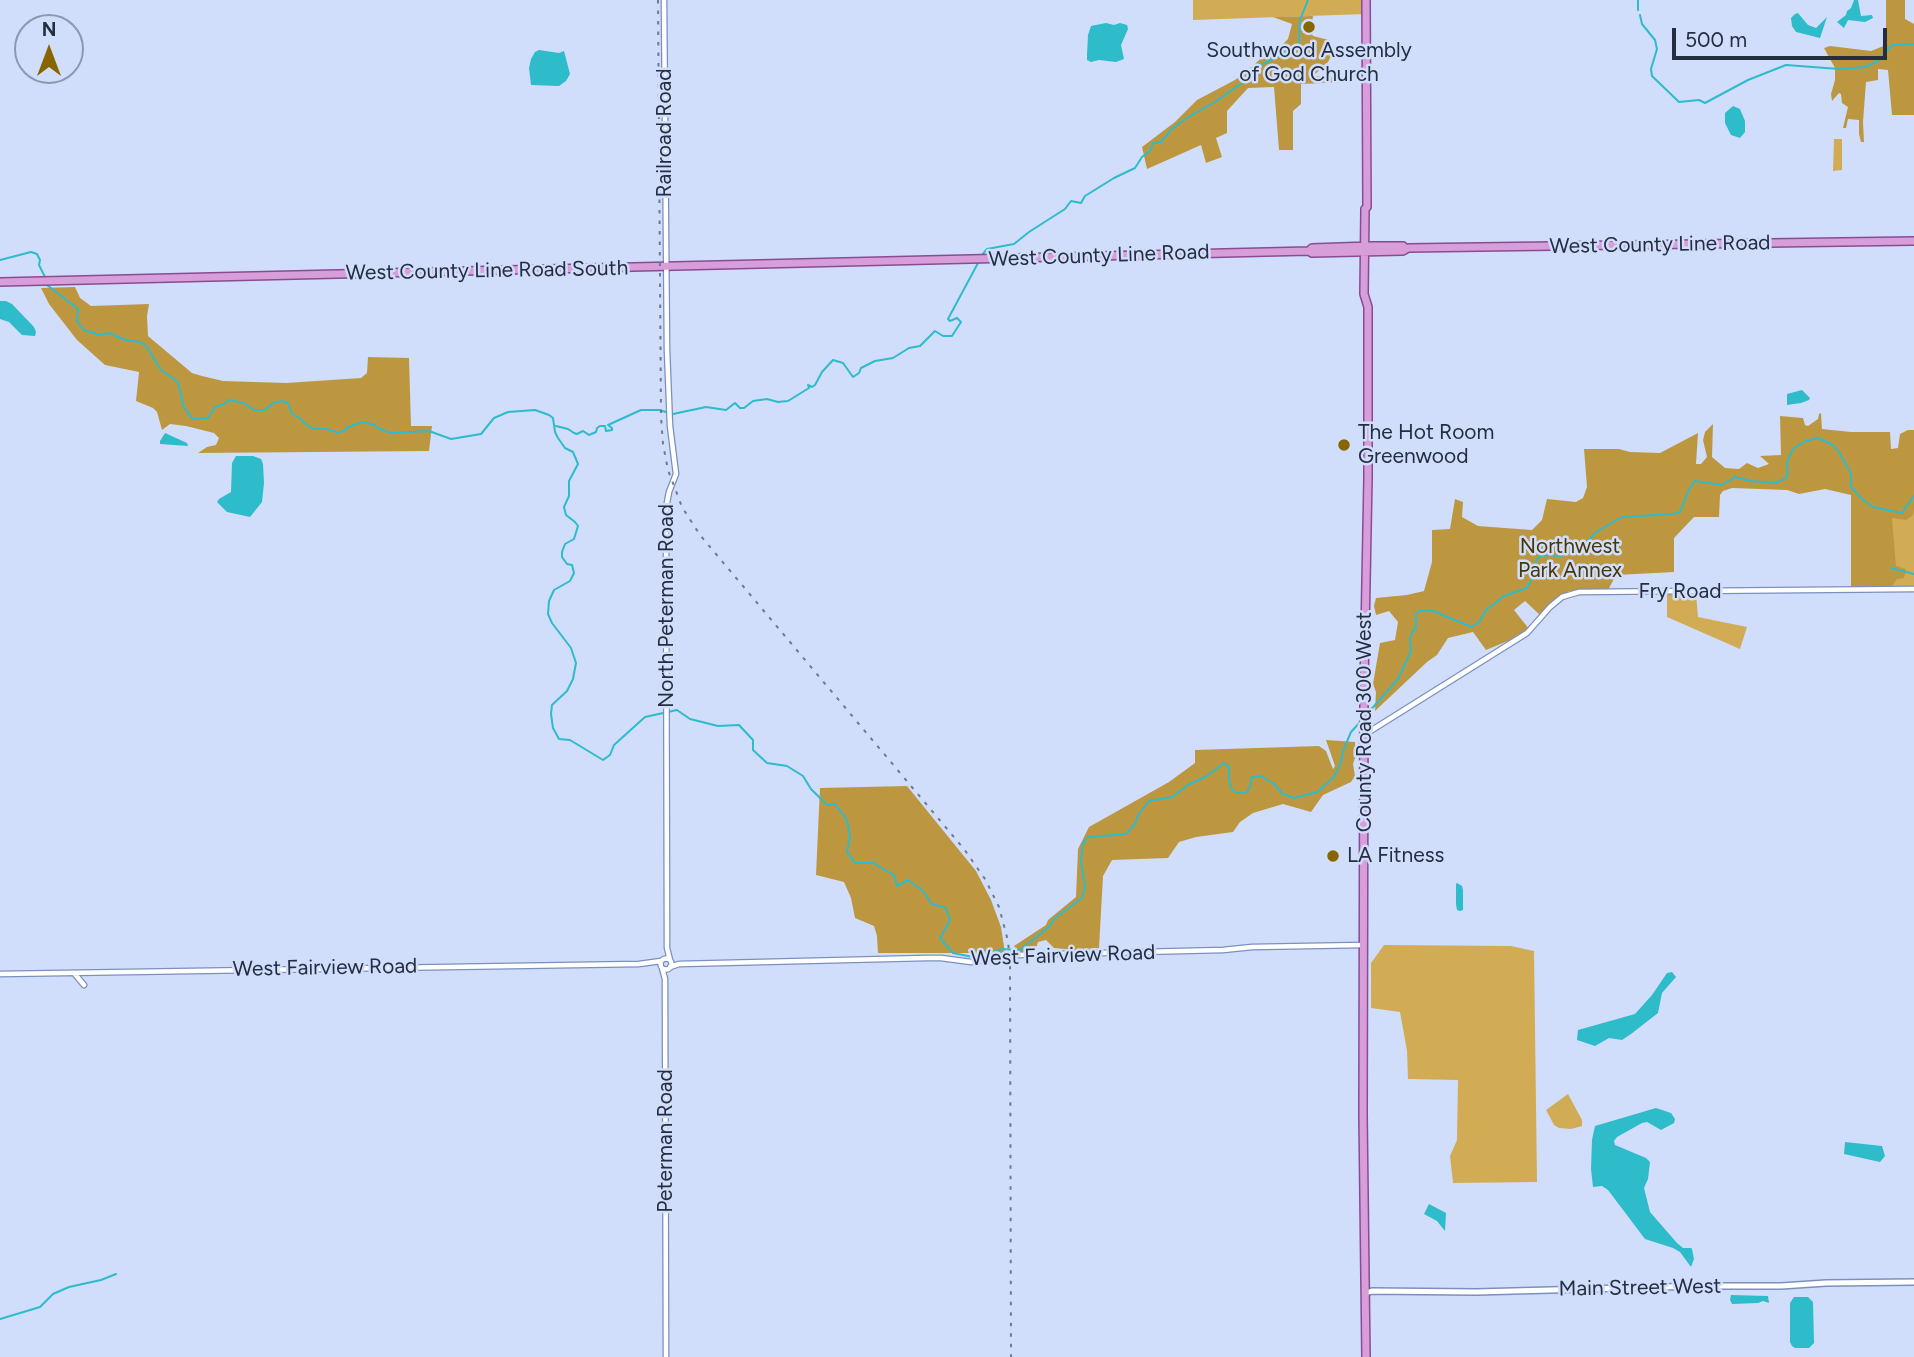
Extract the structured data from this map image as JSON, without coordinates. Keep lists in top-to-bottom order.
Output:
{
  "streets": {
    "main road": [
      "West County Line Road",
      "West County Line Road South",
      "County Road 300 West",
      "Main Street West"
    ],
    "street": [
      "Railroad Road",
      "Fry Road",
      "North Peterman Road",
      "West Fairview Road",
      "Peterman Road"
    ]
  },
  "crossings": [
    ["Railroad Road", "West County Line Road South"],
    ["Railroad Road", "North Peterman Road"],
    ["West County Line Road", "West County Line Road South"],
    ["West County Line Road", "County Road 300 West"],
    ["West County Line Road South", "North Peterman Road"],
    ["Fry Road", "County Road 300 West"],
    ["North Peterman Road", "West Fairview Road"],
    ["North Peterman Road", "Peterman Road"],
    ["County Road 300 West", "West Fairview Road"],
    ["County Road 300 West", "Main Street West"],
    ["West Fairview Road", "Peterman Road"]
  ],
  "parks": ["Northwest Park Annex"],
  "places": ["Southwood Assembly of God Church", "The Hot Room Greenwood", "LA Fitness"],
  "scale_bar": "500 m",
  "north": "top"
}
